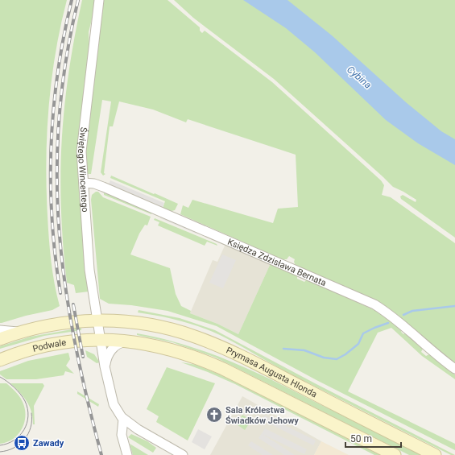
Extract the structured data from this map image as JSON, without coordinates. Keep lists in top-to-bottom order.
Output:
{
  "streets": {
    "main road": ["Podwale", "Prymasa Augusta Hlonda"],
    "street": ["Świętego Wincentego", "Księdza Zdzisława Bernata"]
  },
  "crossings": [
    ["Świętego Wincentego", "Księdza Zdzisława Bernata"],
    ["Świętego Wincentego", "Prymasa Augusta Hlonda"],
    ["Podwale", "Prymasa Augusta Hlonda"]
  ],
  "water": ["Cybina"],
  "places": {
    "church": ["Sala Królestwa Świadków Jehowy"],
    "bus stop": ["Zawady"]
  },
  "scale_bar": "50 m"
}
